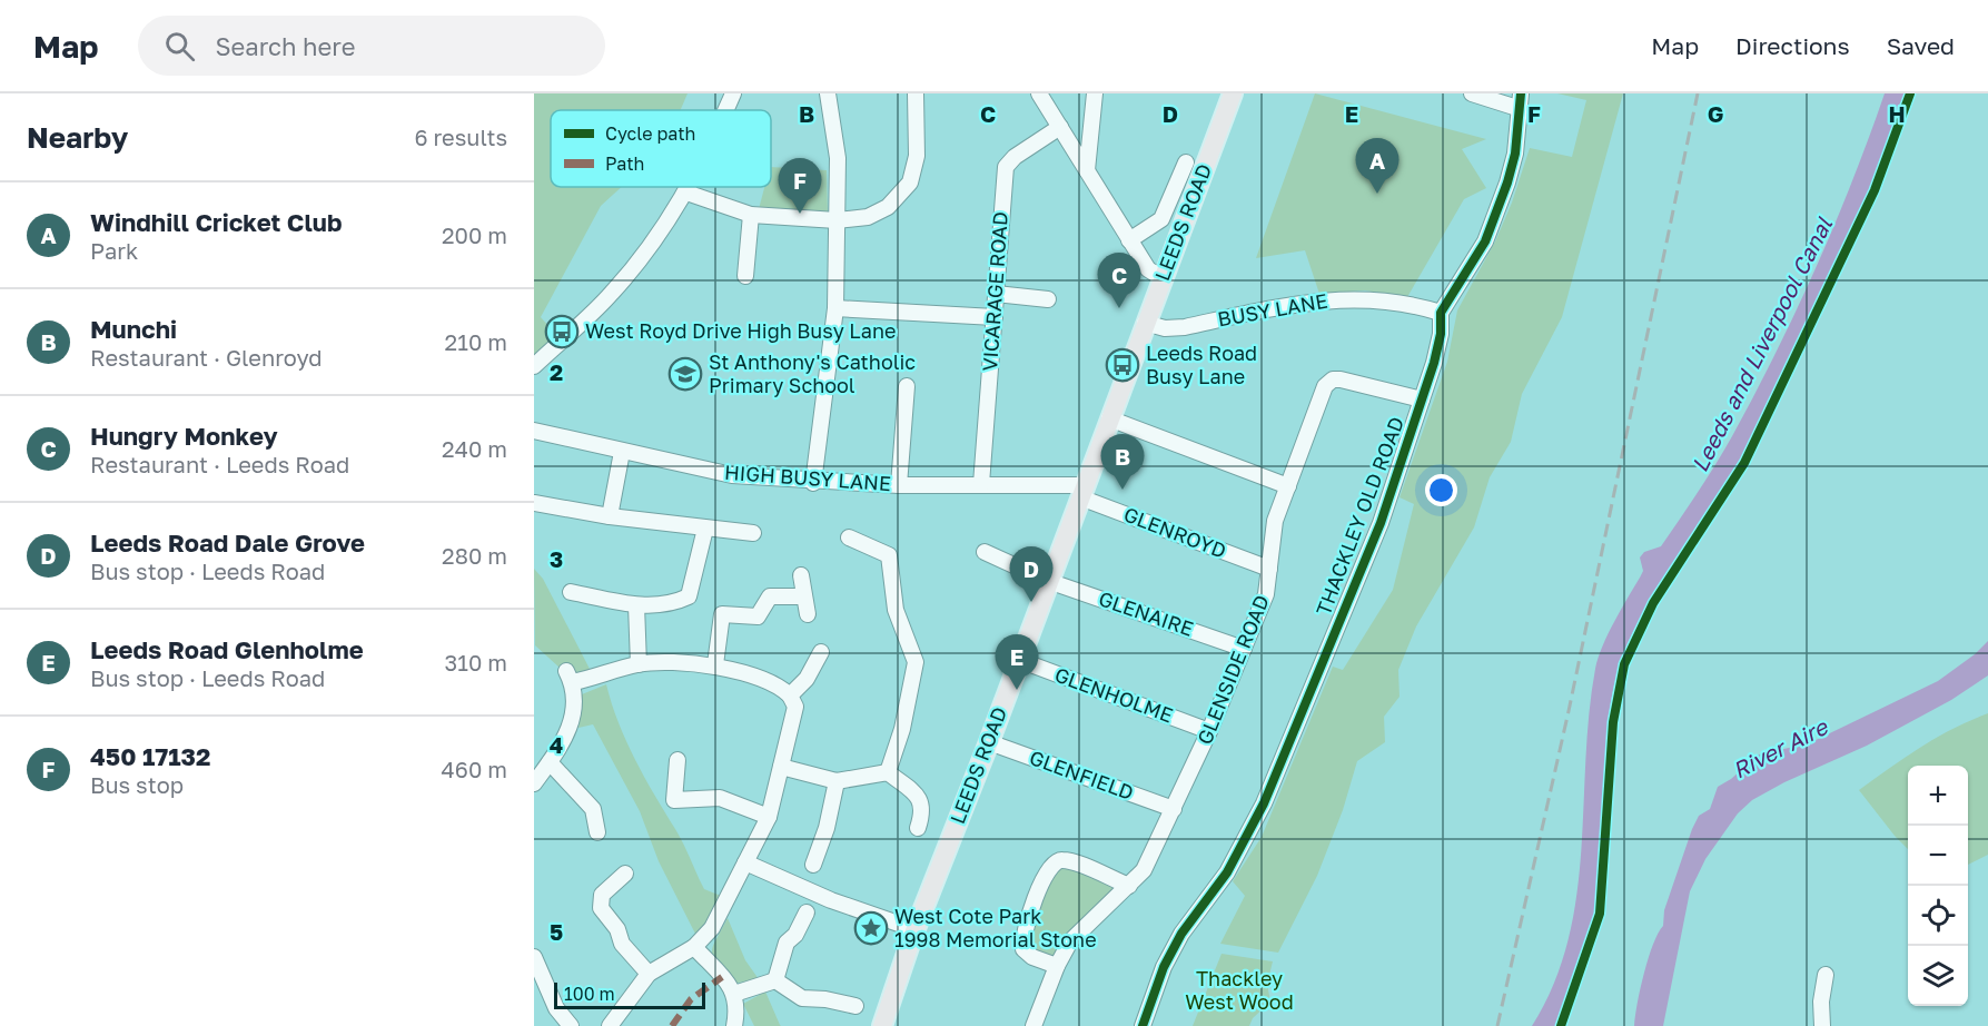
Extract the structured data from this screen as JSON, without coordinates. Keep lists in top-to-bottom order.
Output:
{
  "streets": {
    "main road": ["LEEDS ROAD"],
    "street": [
      "VICARAGE ROAD",
      "BUSY LANE",
      "HIGH BUSY LANE",
      "THACKLEY OLD ROAD",
      "GLENROYD",
      "GLENAIRE",
      "GLENSIDE ROAD",
      "GLENHOLME",
      "GLENFIELD"
    ]
  },
  "crossings": [
    ["LEEDS ROAD", "BUSY LANE"],
    ["LEEDS ROAD", "HIGH BUSY LANE"],
    ["LEEDS ROAD", "GLENROYD"],
    ["LEEDS ROAD", "GLENAIRE"],
    ["LEEDS ROAD", "GLENHOLME"],
    ["LEEDS ROAD", "GLENFIELD"],
    ["VICARAGE ROAD", "HIGH BUSY LANE"],
    ["BUSY LANE", "THACKLEY OLD ROAD"],
    ["HIGH BUSY LANE", "GLENROYD"],
    ["THACKLEY OLD ROAD", "GLENSIDE ROAD"],
    ["GLENROYD", "GLENSIDE ROAD"],
    ["GLENAIRE", "GLENSIDE ROAD"],
    ["GLENSIDE ROAD", "GLENHOLME"],
    ["GLENSIDE ROAD", "GLENFIELD"]
  ],
  "water": ["Leeds and Liverpool Canal", "River Aire"],
  "parks": ["Thackley West Wood"],
  "places": {
    "bus stop": ["West Royd Drive High Busy Lane", "Leeds Road Busy Lane"],
    "school or university": ["St Anthony's Catholic Primary School"],
    "place": ["West Cote Park 1998 Memorial Stone"]
  },
  "legend": ["Cycle path", "Path"],
  "scale_bar": "100 m",
  "page": {
    "header": "Map",
    "search": "Search here",
    "nav": ["Map", "Directions", "Saved"],
    "heading": ["Nearby", "6 results"],
    "pins": [
      "A",
      "F",
      "C",
      "B",
      "D",
      "E"
    ],
    "list": [
      {
        "mark": "A",
        "name": "Windhill Cricket Club",
        "note": "Park",
        "value": "200 m"
      },
      {
        "mark": "B",
        "name": "Munchi",
        "note": "Restaurant · Glenroyd",
        "value": "210 m"
      },
      {
        "mark": "C",
        "name": "Hungry Monkey",
        "note": "Restaurant · Leeds Road",
        "value": "240 m"
      },
      {
        "mark": "D",
        "name": "Leeds Road Dale Grove",
        "note": "Bus stop · Leeds Road",
        "value": "280 m"
      },
      {
        "mark": "E",
        "name": "Leeds Road Glenholme",
        "note": "Bus stop · Leeds Road",
        "value": "310 m"
      },
      {
        "mark": "F",
        "name": "450 17132",
        "note": "Bus stop",
        "value": "460 m"
      }
    ],
    "map_buttons": ["+", "−"],
    "scale": "100 m"
  },
  "grid": {
    "columns": [
      "B",
      "C",
      "D",
      "E",
      "F",
      "G",
      "H"
    ],
    "rows": [
      "2",
      "3",
      "4",
      "5"
    ]
  }
}
